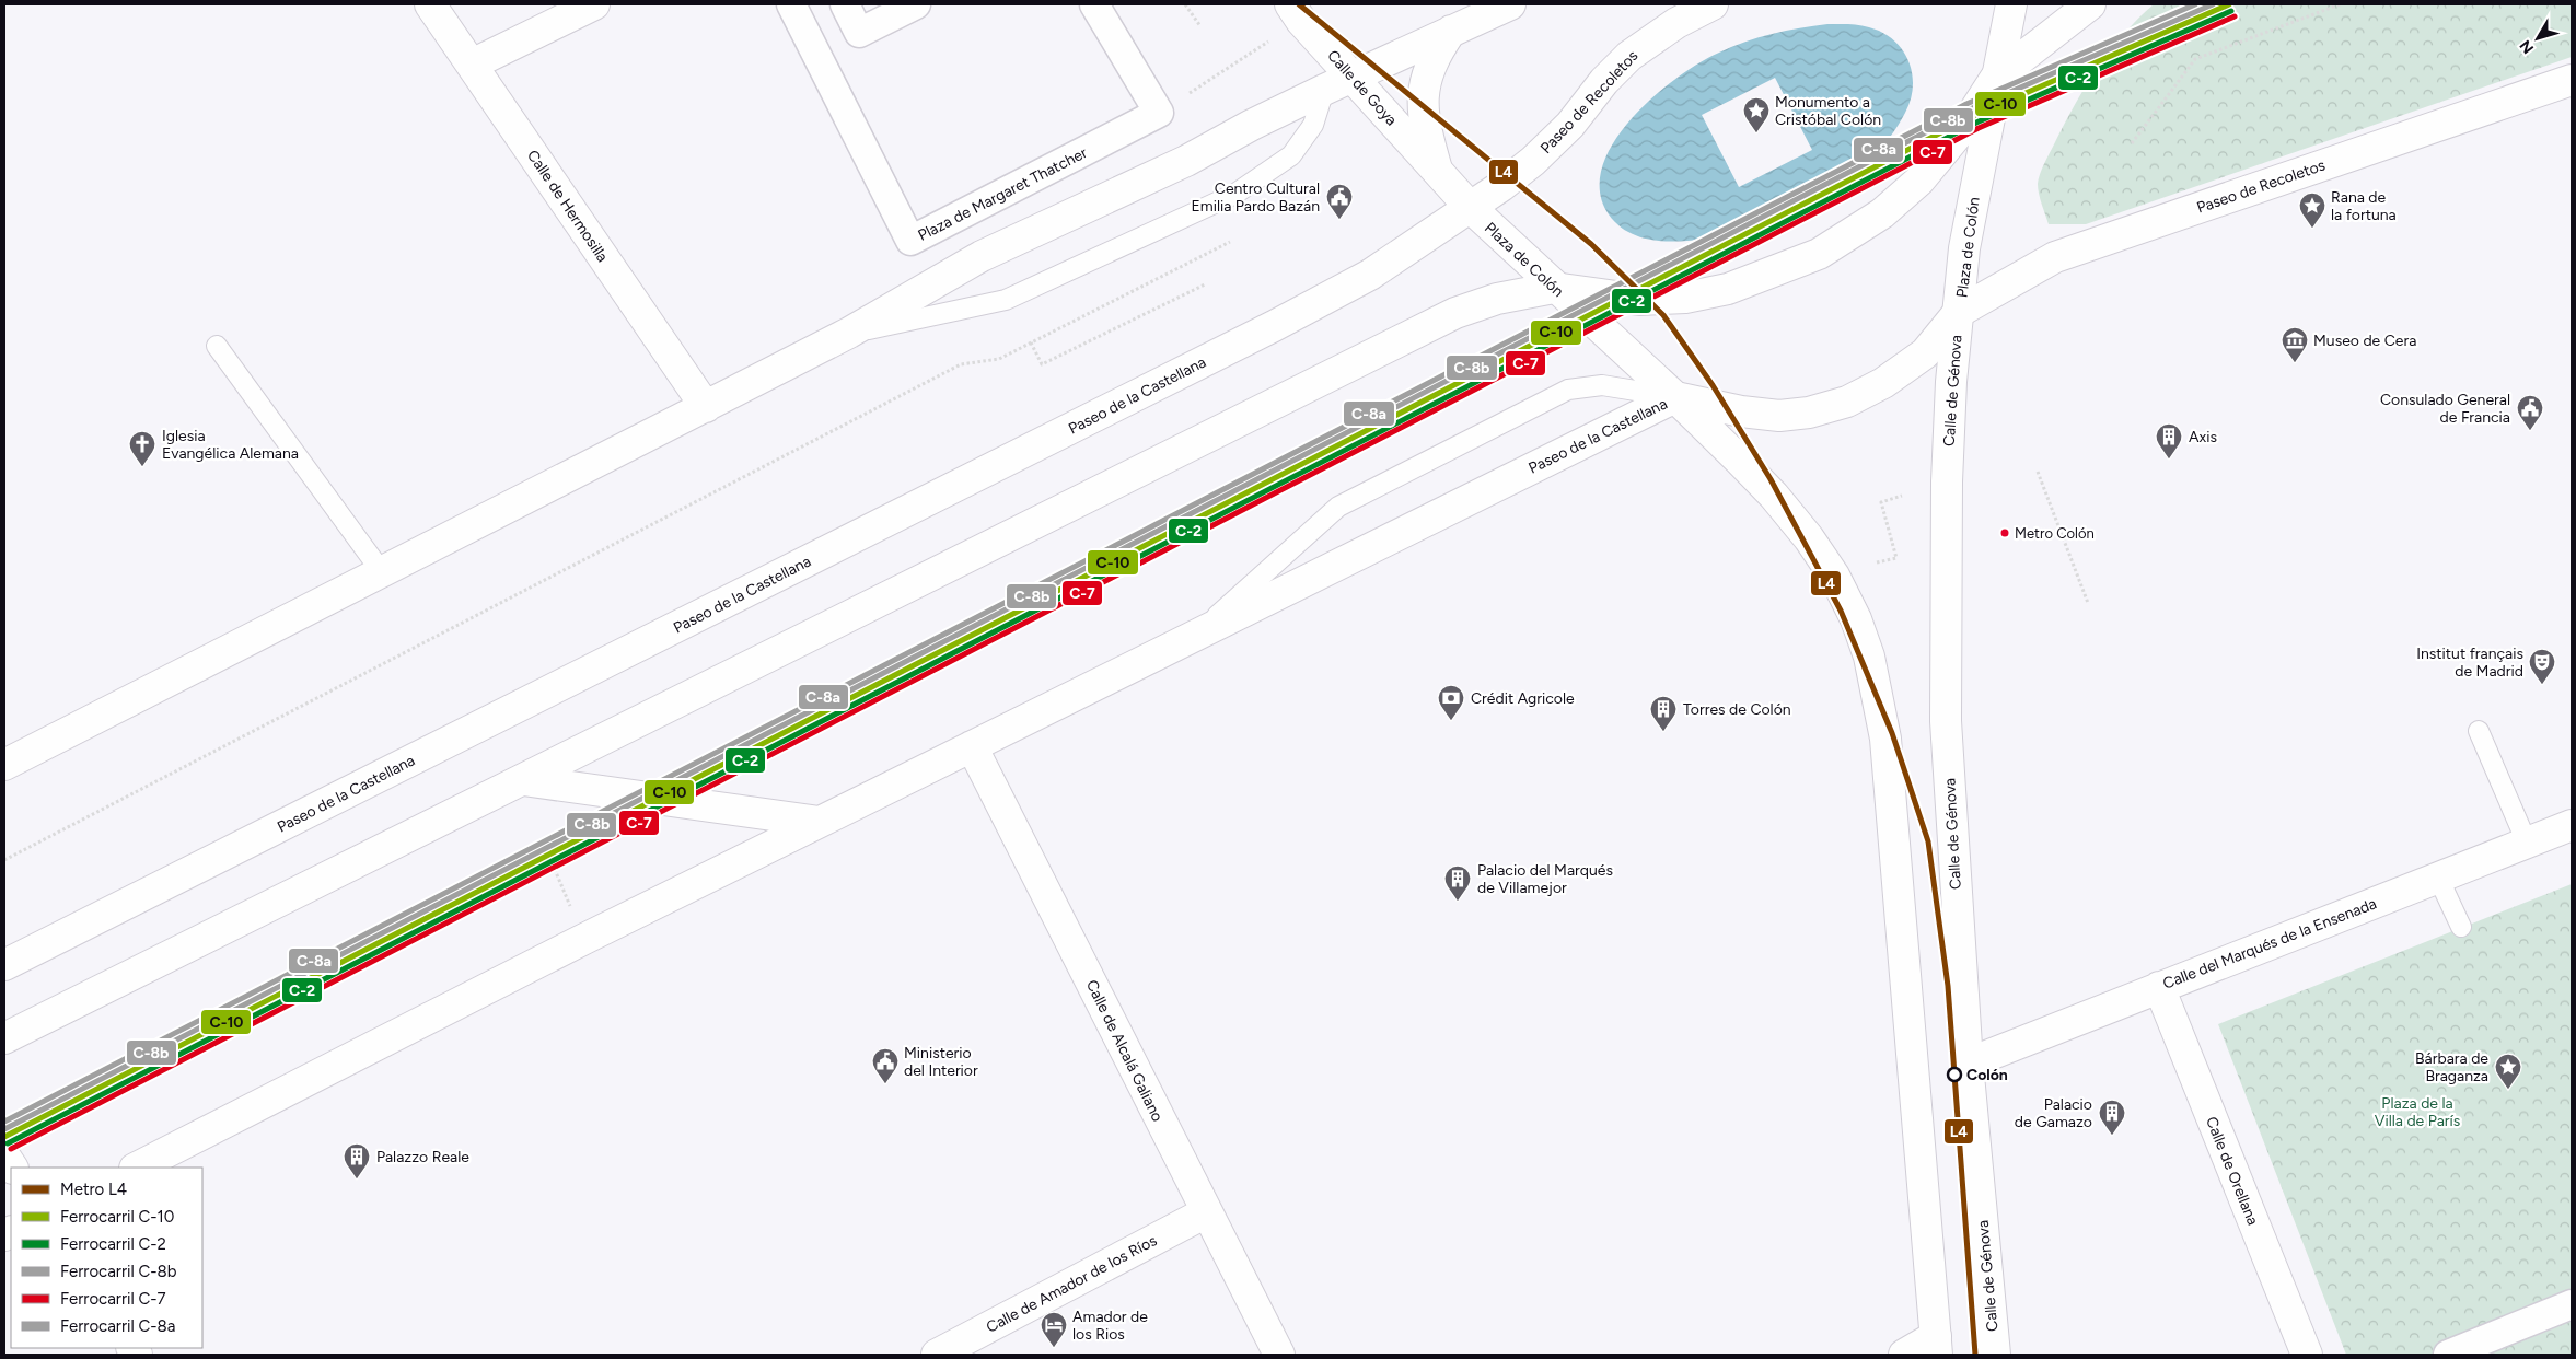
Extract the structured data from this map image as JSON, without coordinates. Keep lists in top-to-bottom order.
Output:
{
  "streets": {
    "main road": [
      "Calle de Goya",
      "Paseo de Recoletos",
      "Calle de Hermosilla",
      "Plaza de Colón",
      "Calle de Génova",
      "Paseo de la Castellana",
      "Calle del Marqués de la Ensenada",
      "Calle de Alcalá Galiano",
      "Calle de Orellana",
      "Calle de Amador de los Ríos"
    ],
    "street": ["Plaza de Margaret Thatcher"]
  },
  "crossings": [
    ["Calle de Goya", "Plaza de Colón"],
    ["Paseo de Recoletos", "Plaza de Colón"],
    ["Paseo de Recoletos", "Calle de Génova"],
    ["Paseo de Recoletos", "Paseo de la Castellana"],
    ["Plaza de Colón", "Calle de Génova"],
    ["Plaza de Colón", "Paseo de la Castellana"],
    ["Calle de Génova", "Calle del Marqués de la Ensenada"],
    ["Paseo de la Castellana", "Calle de Alcalá Galiano"],
    ["Calle del Marqués de la Ensenada", "Calle de Orellana"],
    ["Calle de Alcalá Galiano", "Calle de Amador de los Ríos"]
  ],
  "parks": ["Plaza de la Villa de París"],
  "places": {
    "place": ["Monumento a Cristóbal Colón", "Rana de la fortuna", "Bárbara de Braganza"],
    "public building": ["Centro Cultural Emilia Pardo Bazán", "Consulado General de Francia", "Ministerio del Interior"],
    "museum": ["Museo de Cera"],
    "building": [
      "Axis",
      "Torres de Colón",
      "Palacio del Marqués de Villamejor",
      "Palacio de Gamazo",
      "Palazzo Reale"
    ],
    "church": ["Iglesia Evangélica Alemana"],
    "other": ["Metro Colón", "Colón"],
    "theatre": ["Institut français de Madrid"],
    "bank": ["Crédit Agricole"],
    "hotel": ["Amador de los Rios"]
  },
  "lines": [
    "metro line L4",
    "rail line C-10",
    "rail line C-8b",
    "rail line C-8a",
    "rail line C-2",
    "rail line C-7"
  ],
  "legend": [
    "Metro L4",
    "Ferrocarril C-10",
    "Ferrocarril C-2",
    "Ferrocarril C-8b",
    "Ferrocarril C-7",
    "Ferrocarril C-8a"
  ],
  "north": "bottom left"
}
